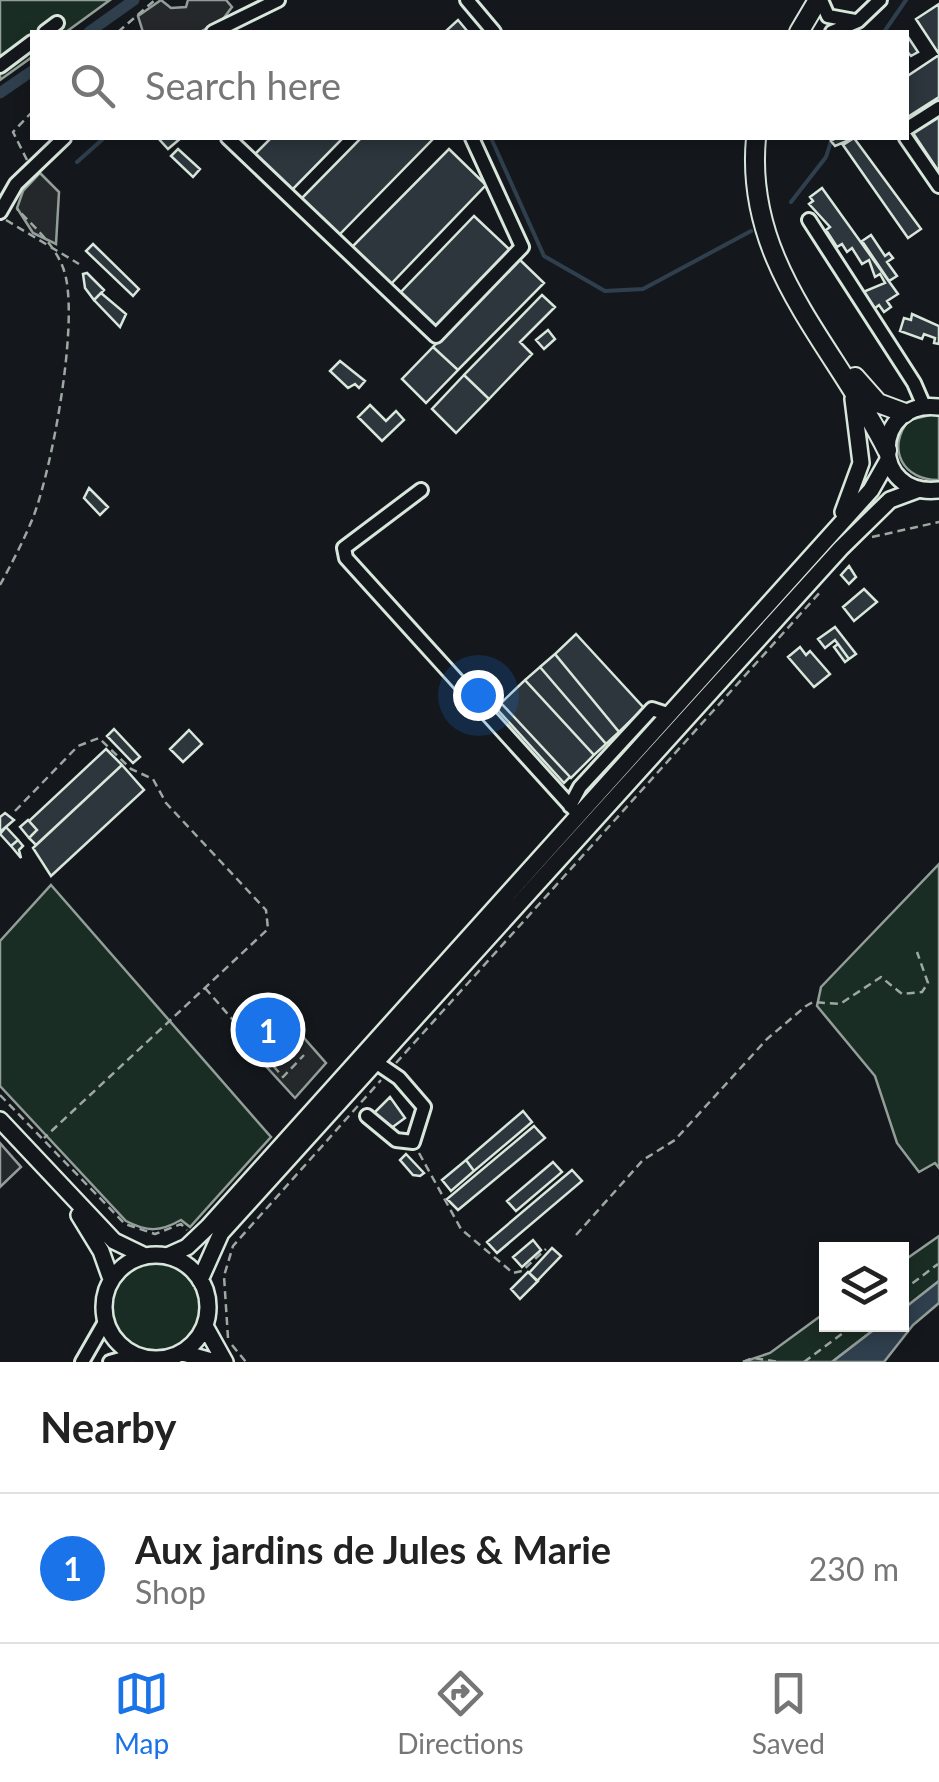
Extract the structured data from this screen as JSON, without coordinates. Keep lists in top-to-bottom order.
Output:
{
  "page": {
    "search": "Search here",
    "pins": "1",
    "heading": "Nearby",
    "list": [
      {
        "mark": "1",
        "name": "Aux jardins de Jules & Marie",
        "note": "Shop",
        "value": "230 m"
      }
    ],
    "nav": ["Map", "Directions", "Saved"]
  }
}
